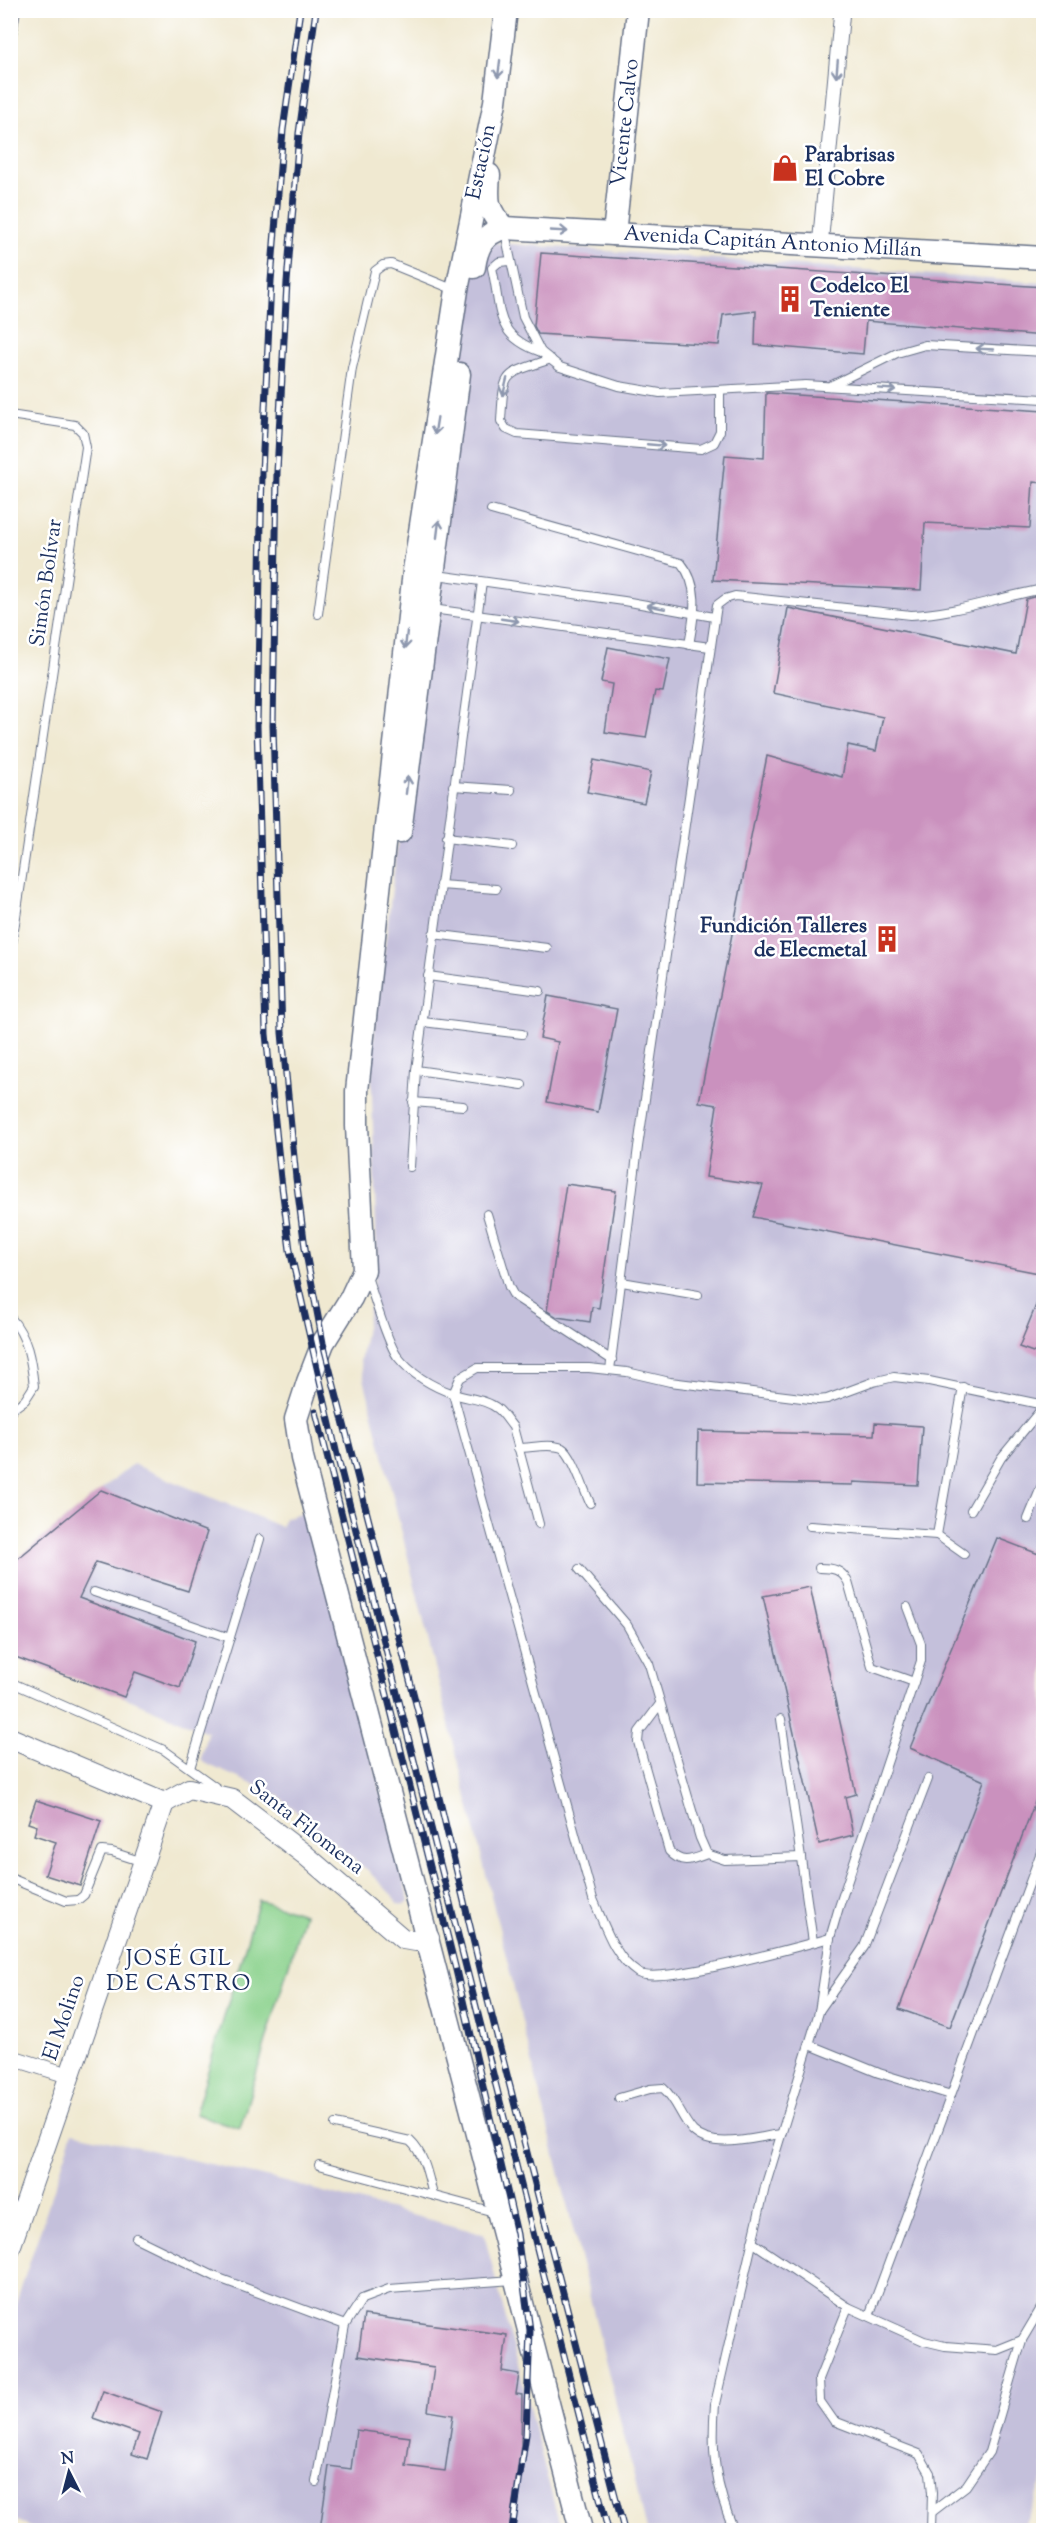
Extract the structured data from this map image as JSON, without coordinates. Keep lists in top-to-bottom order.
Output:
{
  "streets": {
    "main road": ["Vicente Calvo", "Estación", "Avenida Capitán Antonio Millán"],
    "street": ["Santa Filomena", "El Molino"],
    "lane": ["Simón Bolívar"]
  },
  "crossings": [
    ["Vicente Calvo", "Avenida Capitán Antonio Millán"],
    ["Estación", "Avenida Capitán Antonio Millán"],
    ["Santa Filomena", "El Molino"]
  ],
  "districts": ["JOSÉ GIL DE CASTRO"],
  "places": {
    "shop": ["Parabrisas El Cobre"],
    "building": ["Codelco El Teniente", "Fundición Talleres de Elecmetal"]
  },
  "north": "top"
}
